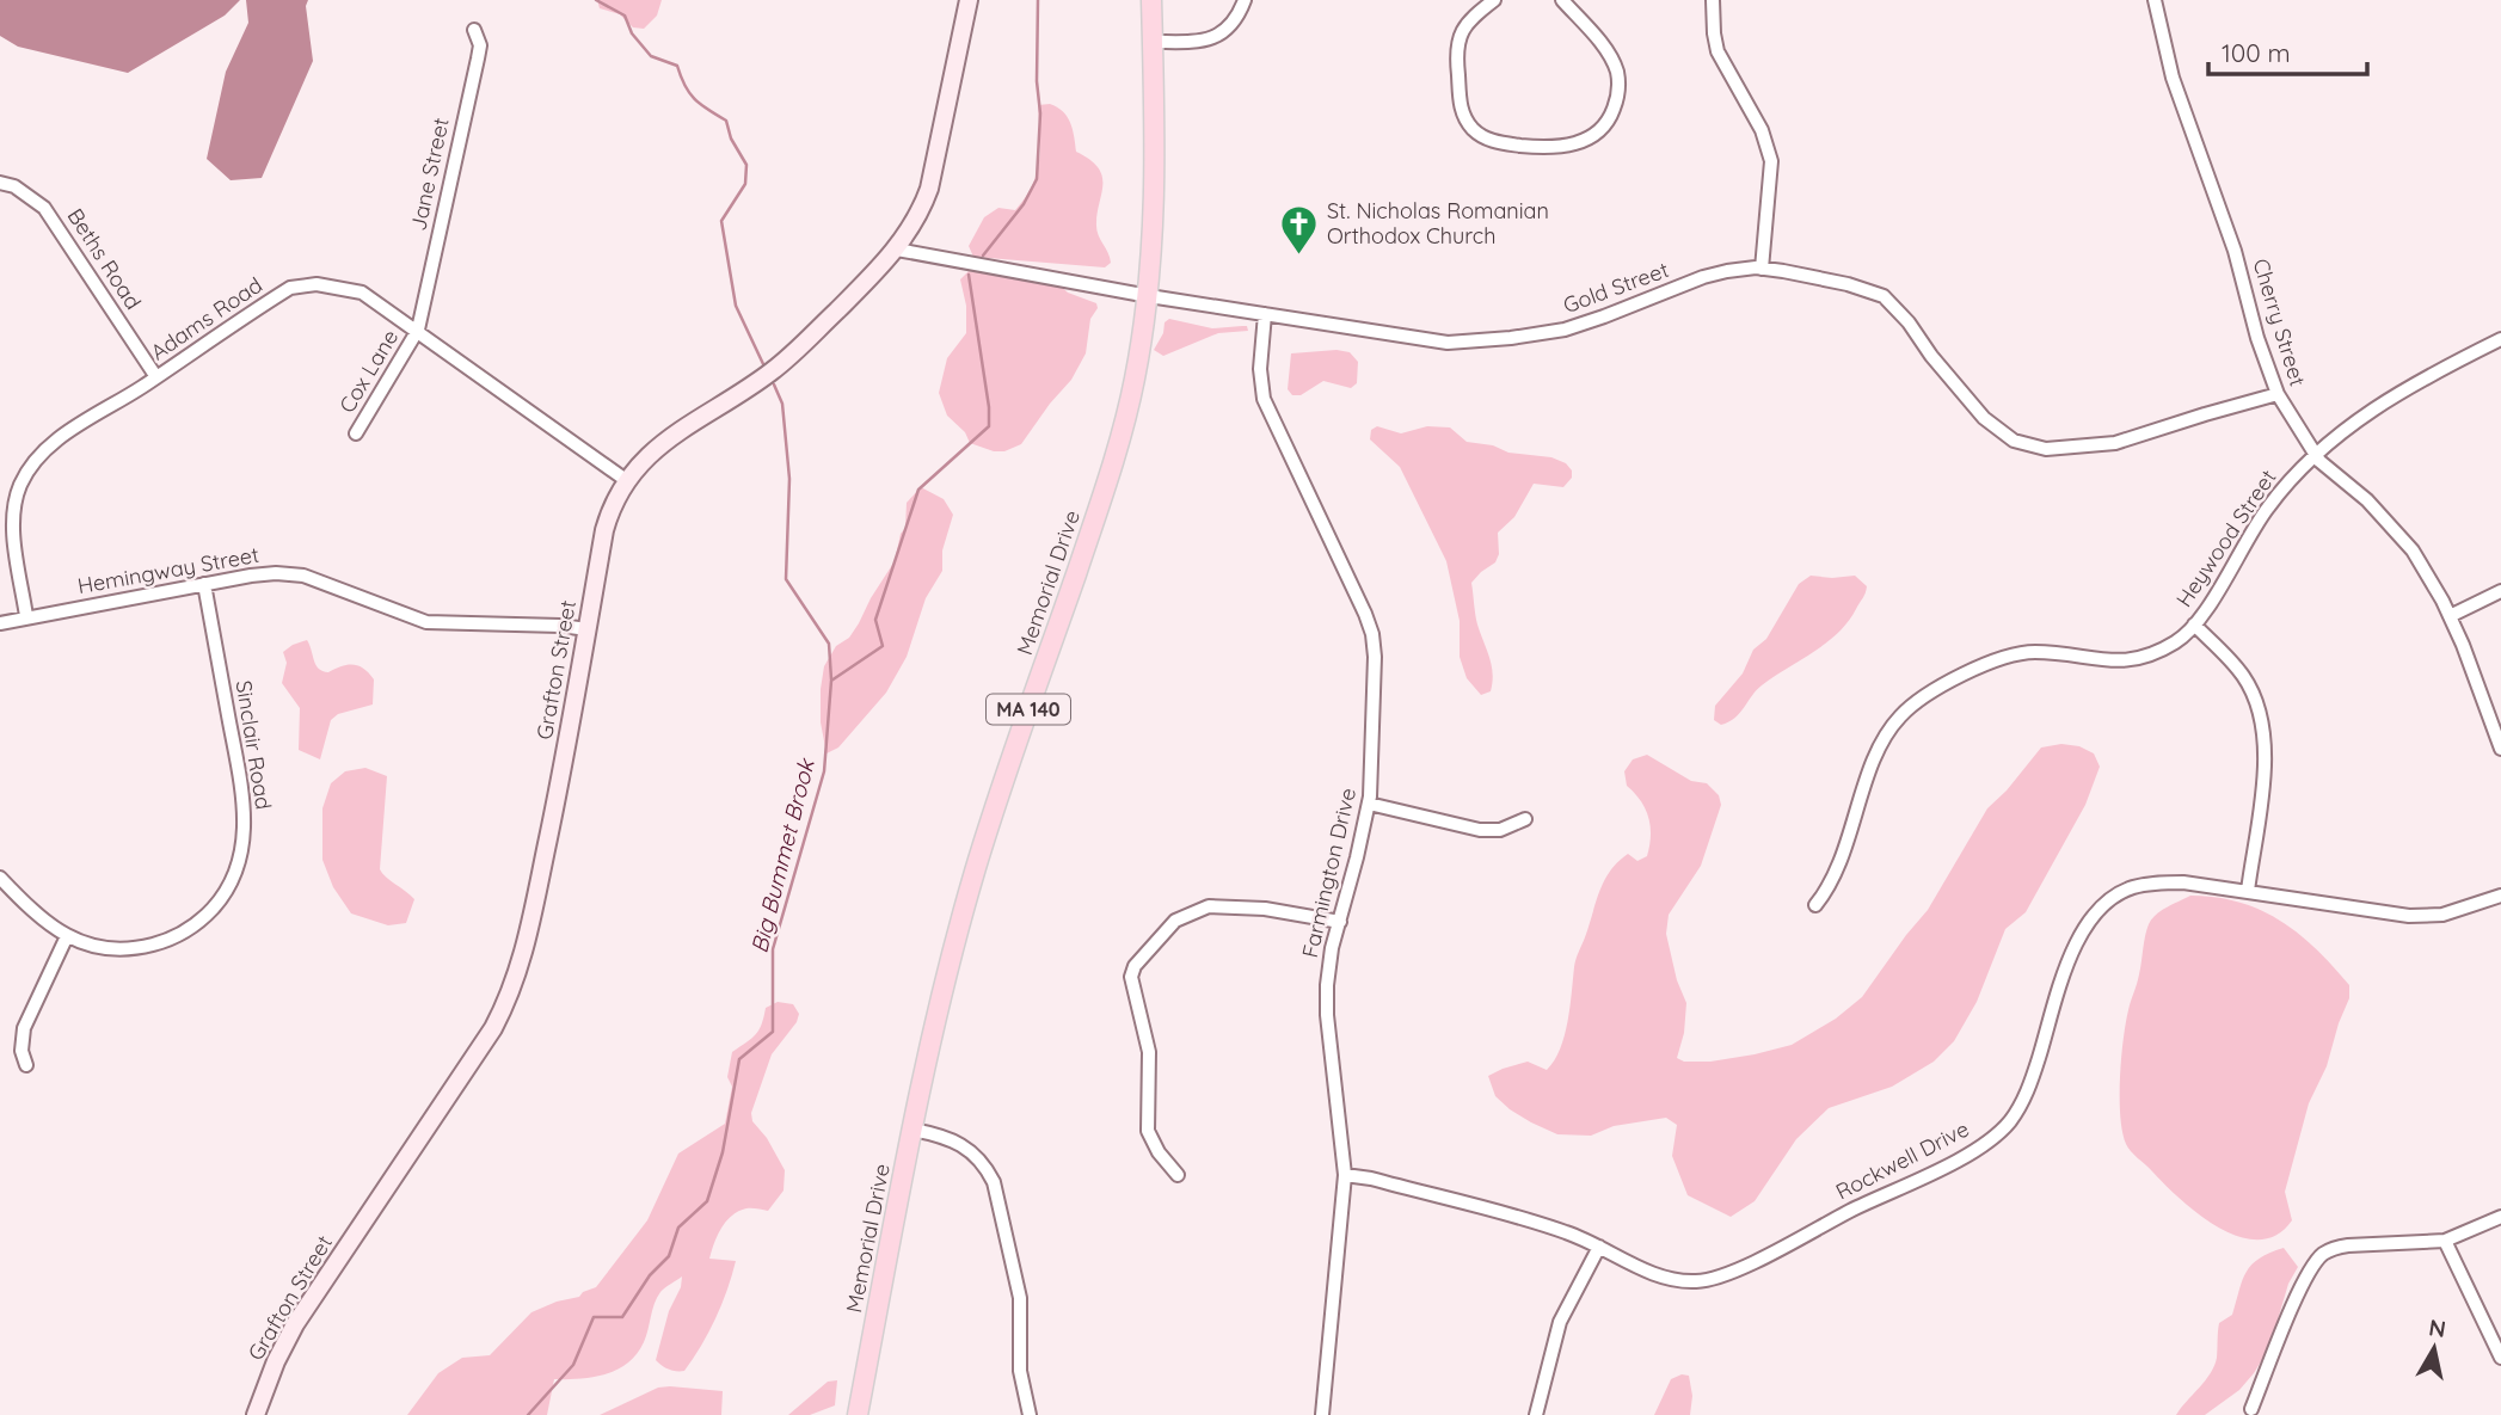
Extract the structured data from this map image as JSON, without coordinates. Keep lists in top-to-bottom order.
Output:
{
  "streets": {
    "main road": ["Memorial Drive", "MA 140"],
    "street": [
      "Jane Street",
      "Beths Road",
      "Gold Street",
      "Adams Road",
      "Cherry Street",
      "Cox Lane",
      "Heywood Street",
      "Hemingway Street",
      "Grafton Street",
      "Sinclair Road",
      "Farmington Drive",
      "Rockwell Drive"
    ]
  },
  "crossings": [
    ["Jane Street", "Adams Road"],
    ["Jane Street", "Cox Lane"],
    ["Beths Road", "Adams Road"],
    ["Gold Street", "Cherry Street"],
    ["Gold Street", "Memorial Drive"],
    ["Gold Street", "Grafton Street"],
    ["Gold Street", "Farmington Drive"],
    ["Adams Road", "Cox Lane"],
    ["Adams Road", "Hemingway Street"],
    ["Adams Road", "Grafton Street"],
    ["Cherry Street", "Heywood Street"],
    ["Hemingway Street", "Grafton Street"],
    ["Hemingway Street", "Sinclair Road"],
    ["Farmington Drive", "Rockwell Drive"]
  ],
  "water": ["Big Bummet Brook"],
  "places": {
    "church": ["St. Nicholas Romanian Orthodox Church"]
  },
  "scale_bar": "100 m",
  "north": "top"
}
